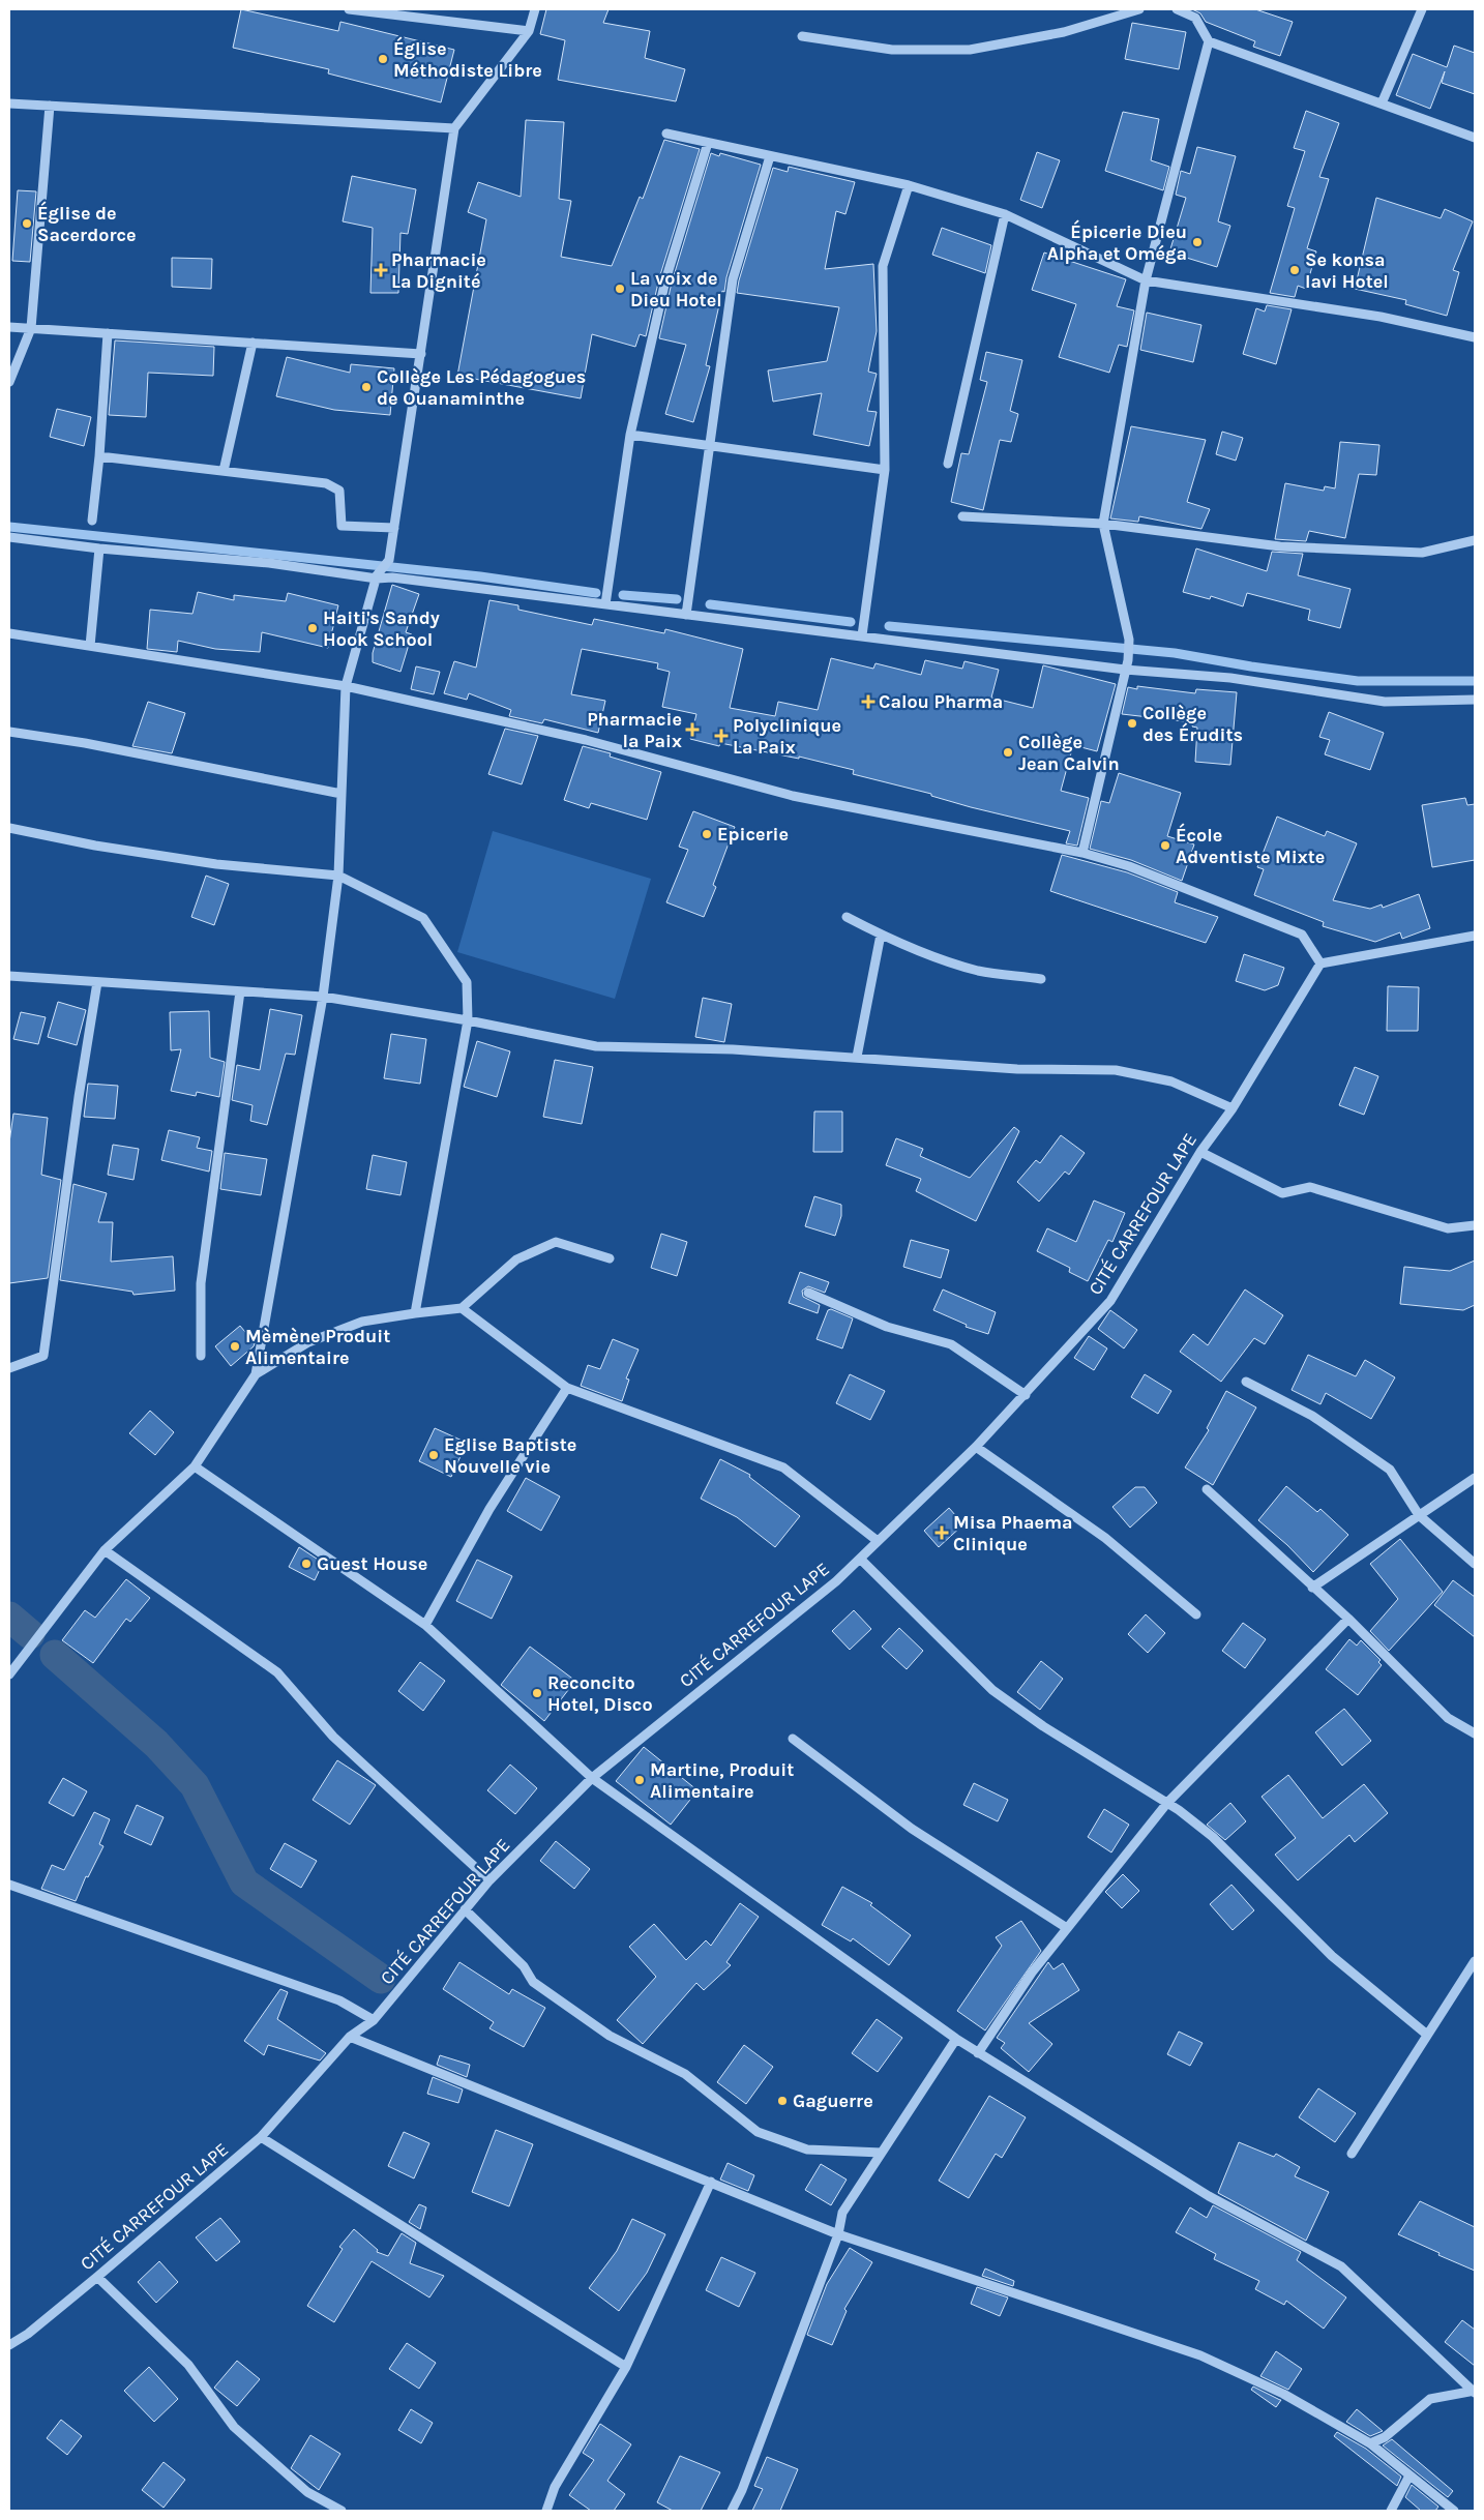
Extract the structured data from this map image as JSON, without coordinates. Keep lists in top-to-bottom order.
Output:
{
  "streets": {
    "street": ["CITÉ CARREFOUR LAPE"]
  },
  "places": {
    "other": [
      "Église Méthodiste Libre",
      "Église de Sacerdorce",
      "Épicerie Dieu Alpha et Oméga",
      "Se konsa lavi Hotel",
      "La voix de Dieu Hotel",
      "Collège Les Pédagogues de Ouanaminthe",
      "Haiti's Sandy Hook School",
      "Collège des Érudits",
      "Collège Jean Calvin",
      "Epicerie",
      "École Adventiste Mixte",
      "Mèmène Produit Alimentaire",
      "Eglise Baptiste Nouvelle vie",
      "Guest House",
      "Reconcito Hotel, Disco",
      "Martine, Produit Alimentaire",
      "Gaguerre"
    ],
    "health": [
      "Pharmacie La Dignité",
      "Calou Pharma",
      "Pharmacie la Paix",
      "Polyclinique La Paix",
      "Misa Phaema Clinique"
    ]
  }
}
